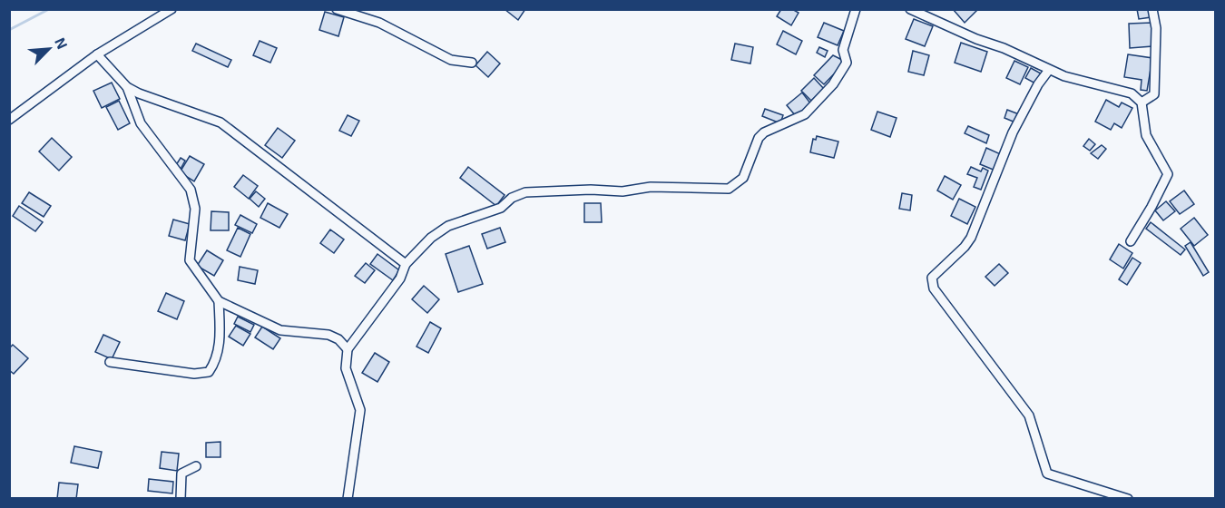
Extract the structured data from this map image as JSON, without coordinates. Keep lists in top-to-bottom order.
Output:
{
  "north": "top right"
}
